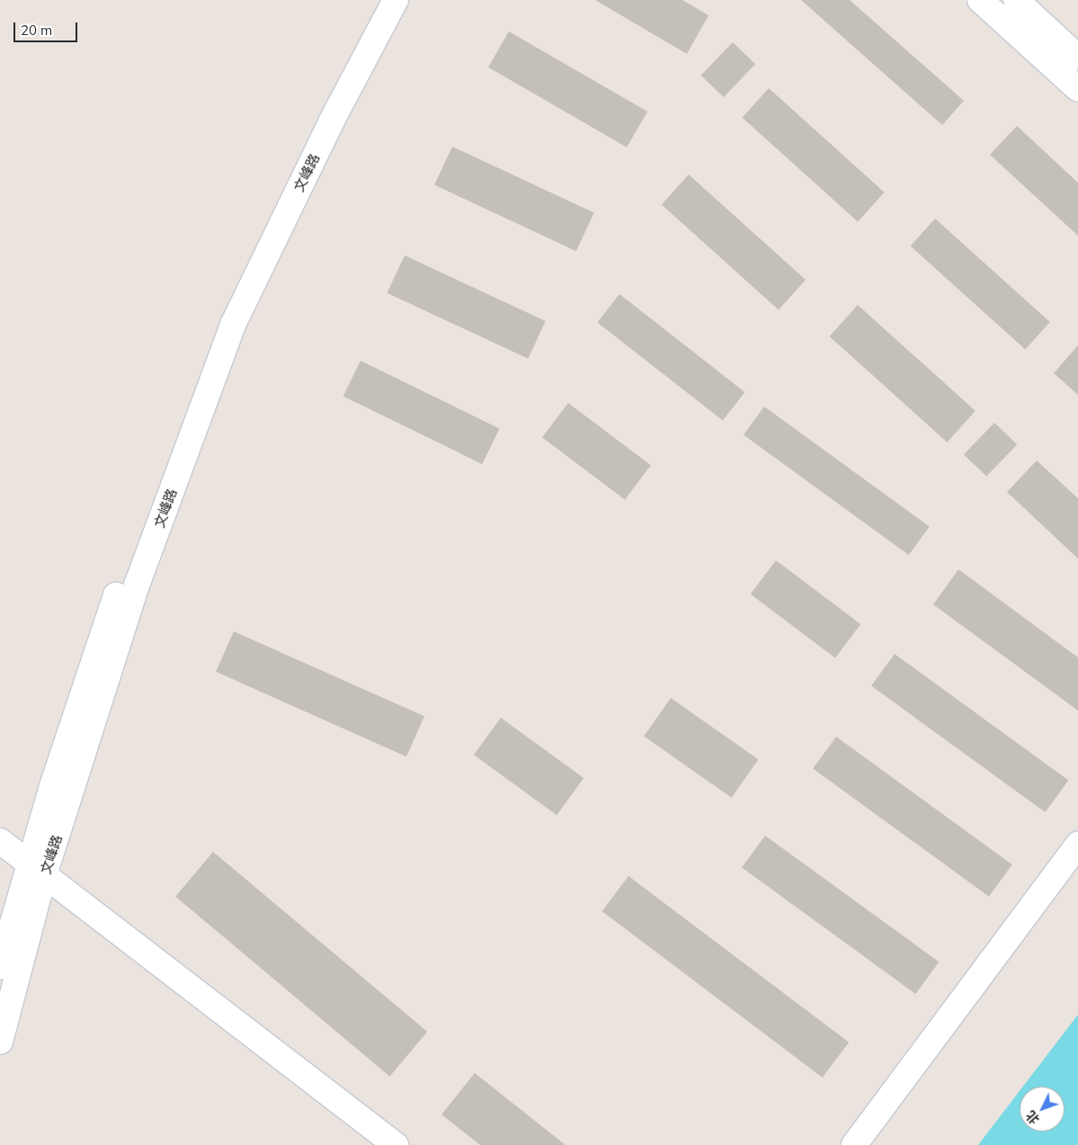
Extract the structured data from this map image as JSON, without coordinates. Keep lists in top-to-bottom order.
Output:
{
  "streets": {
    "street": ["文峰路"]
  },
  "scale_bar": "20 m",
  "north": "bottom left"
}
